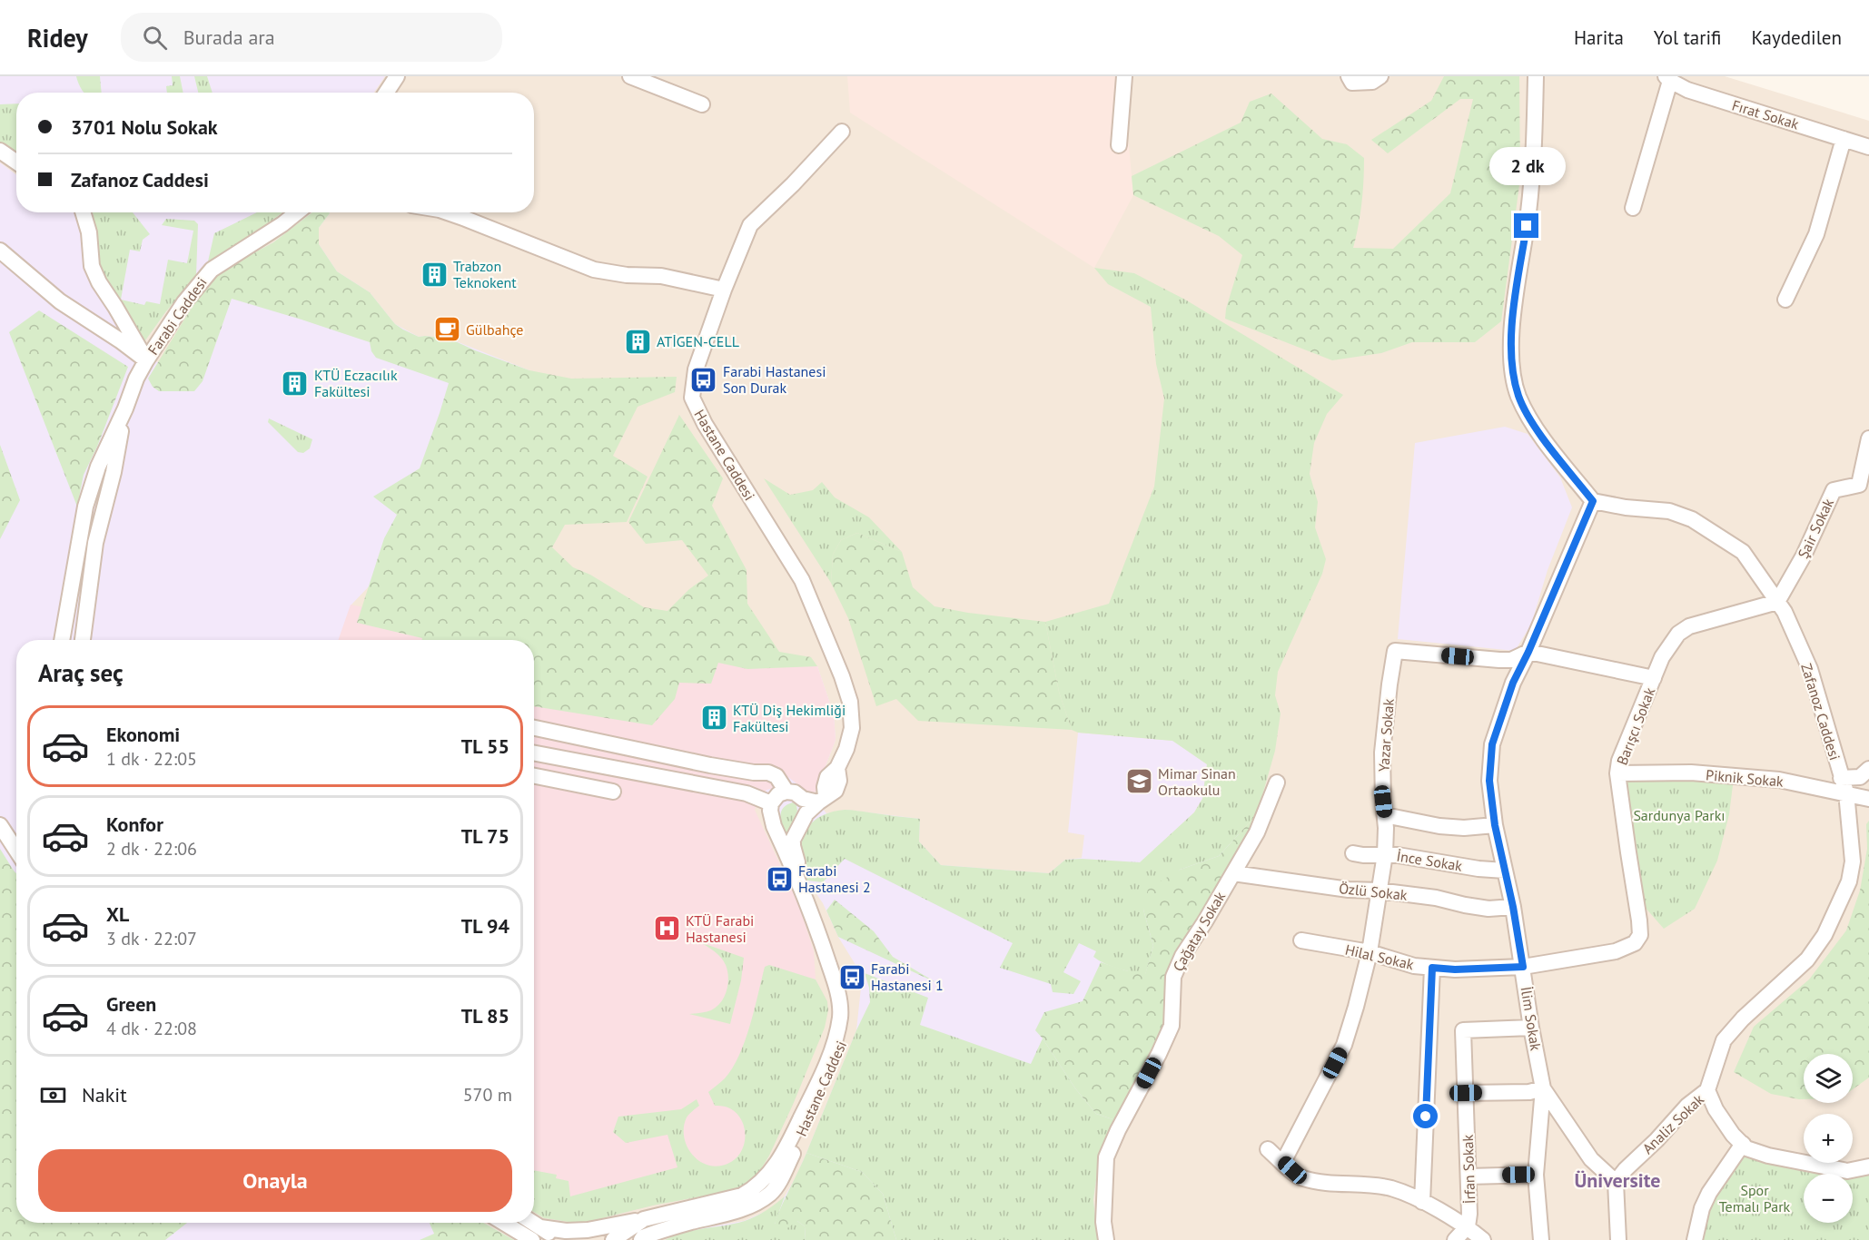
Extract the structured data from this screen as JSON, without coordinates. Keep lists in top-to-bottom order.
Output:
{
  "streets": {
    "street": [
      "Fırat Sokak",
      "Farabi Caddesi",
      "Hastane Caddesi",
      "Şair Sokak",
      "Zafanoz Caddesi",
      "Barışcı Sokak",
      "Yazar Sokak",
      "Piknik Sokak",
      "İnce Sokak",
      "Özlü Sokak",
      "Çağatay Sokak",
      "Hilal Sokak",
      "İlim Sokak",
      "Analiz Sokak",
      "İrfan Sokak"
    ]
  },
  "crossings": [
    ["Şair Sokak", "Zafanoz Caddesi"],
    ["Şair Sokak", "Barışcı Sokak"],
    ["Zafanoz Caddesi", "Barışcı Sokak"],
    ["Zafanoz Caddesi", "Piknik Sokak"],
    ["Zafanoz Caddesi", "İlim Sokak"],
    ["Zafanoz Caddesi", "Analiz Sokak"],
    ["Barışcı Sokak", "Yazar Sokak"],
    ["Barışcı Sokak", "Piknik Sokak"],
    ["Barışcı Sokak", "Hilal Sokak"],
    ["Barışcı Sokak", "İlim Sokak"],
    ["Yazar Sokak", "İnce Sokak"],
    ["Yazar Sokak", "Özlü Sokak"],
    ["Yazar Sokak", "Hilal Sokak"],
    ["Yazar Sokak", "İlim Sokak"],
    ["İnce Sokak", "İlim Sokak"],
    ["Özlü Sokak", "Çağatay Sokak"],
    ["Özlü Sokak", "İlim Sokak"],
    ["Hilal Sokak", "İlim Sokak"],
    ["İlim Sokak", "Analiz Sokak"],
    ["İlim Sokak", "İrfan Sokak"]
  ],
  "districts": ["Üniversite"],
  "parks": ["Sardunya Parkı", "Spor Temalı Park"],
  "places": {
    "building": [
      "Trabzon Teknokent",
      "ATİGEN-CELL",
      "KTÜ Eczacılık Fakültesi",
      "KTÜ Diş Hekimliği Fakültesi"
    ],
    "cafe": ["Gülbahçe"],
    "bus stop": ["Farabi Hastanesi Son Durak", "Farabi Hastanesi 2", "Farabi Hastanesi 1"],
    "school or university": ["Mimar Sinan Ortaokulu"],
    "hospital": ["KTÜ Farabi Hastanesi"]
  },
  "page": {
    "header": "Ridey",
    "search": "Burada ara",
    "nav": ["Harita", "Yol tarifi", "Kaydedilen"],
    "banner": ["3701 Nolu Sokak", "Zafanoz Caddesi"],
    "bubble": "2 dk",
    "heading": "Araç seç",
    "list": [
      {
        "name": "Ekonomi",
        "note": "1 dk · 22:05",
        "value": "TL 55"
      },
      {
        "name": "Konfor",
        "note": "2 dk · 22:06",
        "value": "TL 75"
      },
      {
        "name": "XL",
        "note": "3 dk · 22:07",
        "value": "TL 94"
      },
      {
        "name": "Green",
        "note": "4 dk · 22:08",
        "value": "TL 85"
      }
    ],
    "map_buttons": ["+", "−"],
    "pay": ["Nakit", "570 m"],
    "buttons": "Onayla"
  }
}
